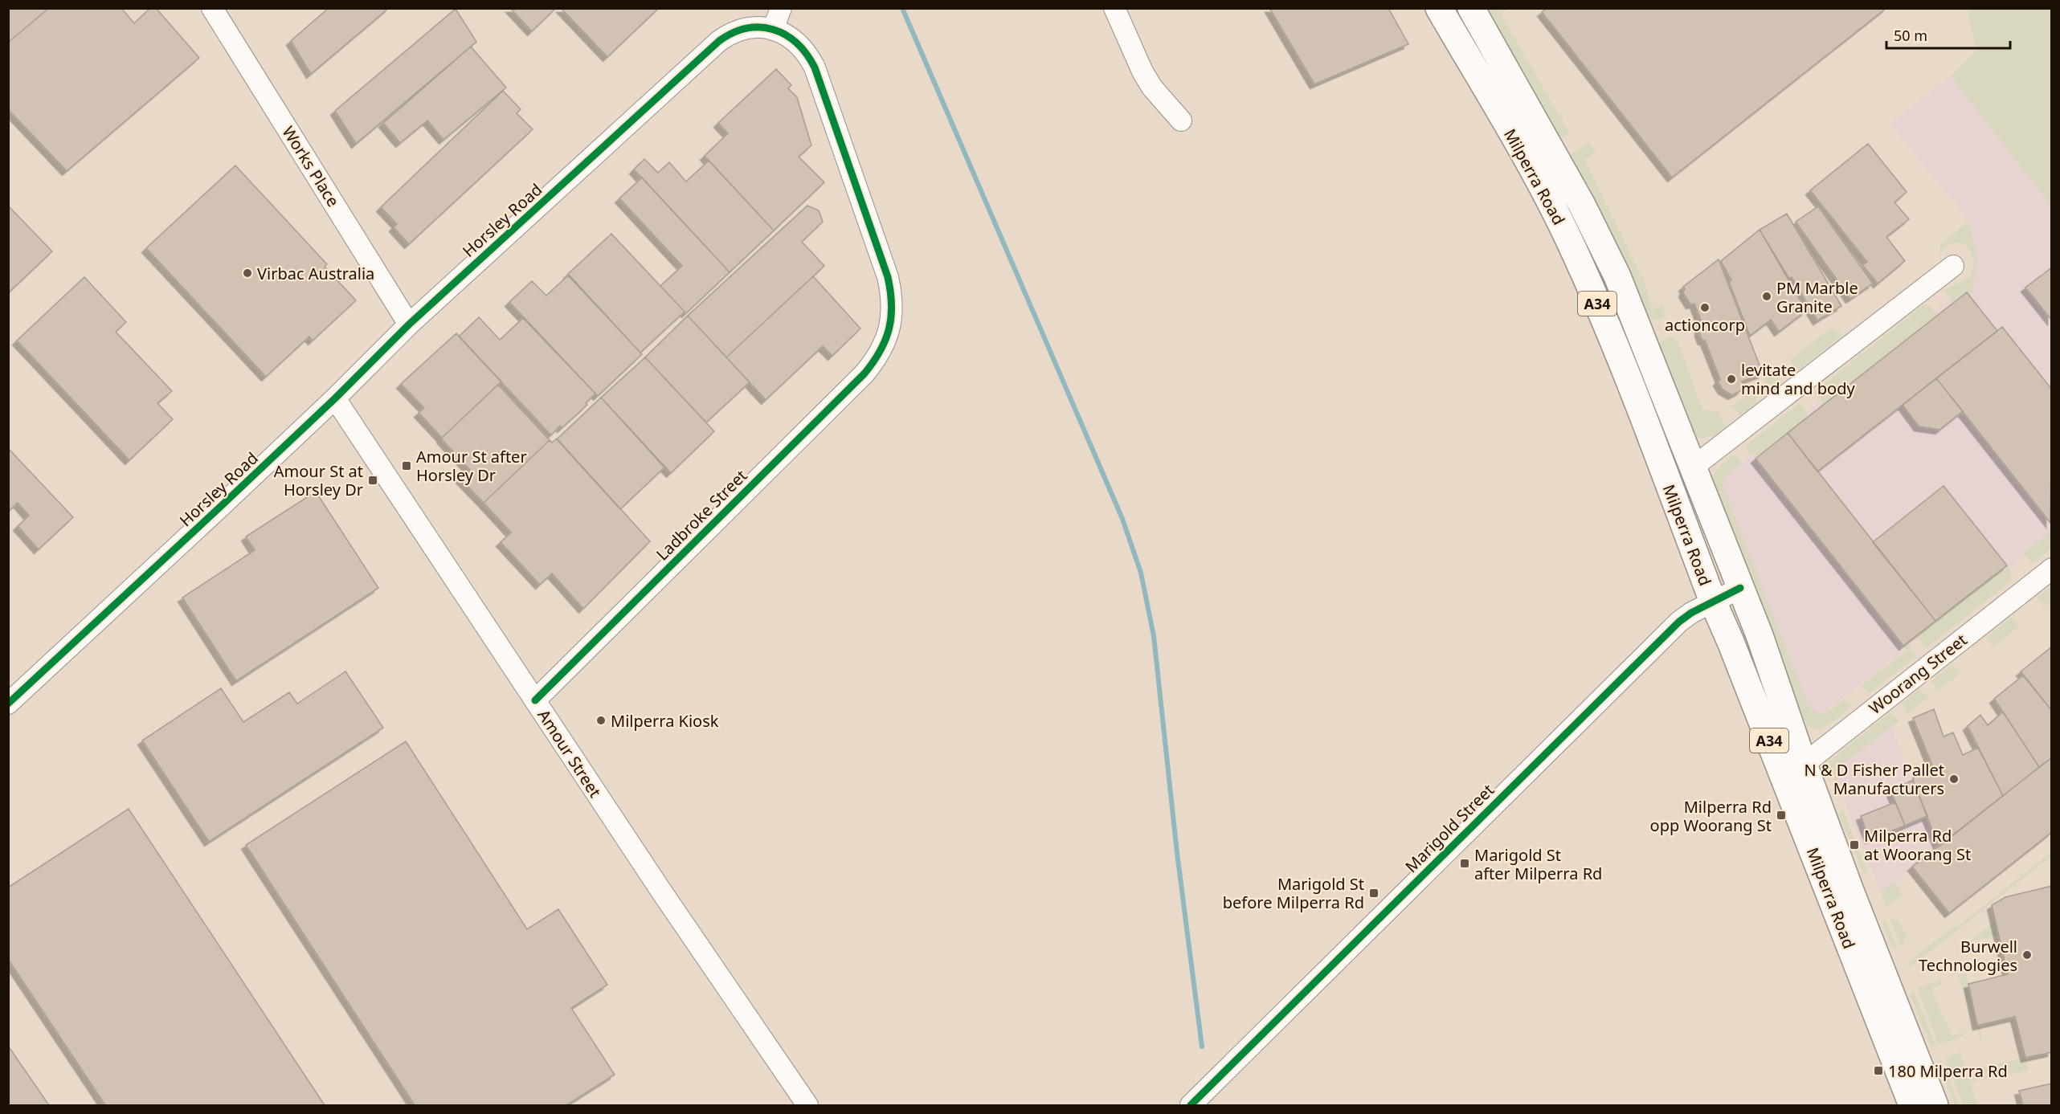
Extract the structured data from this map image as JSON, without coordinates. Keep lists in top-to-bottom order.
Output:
{
  "streets": {
    "highway": ["Milperra Road", "A34"],
    "street": [
      "Works Place",
      "Horsley Road",
      "Ladbroke Street",
      "Woorang Street",
      "Amour Street",
      "Marigold Street"
    ]
  },
  "crossings": [
    ["Works Place", "Horsley Road"],
    ["Milperra Road", "Woorang Street"],
    ["Milperra Road", "Marigold Street"],
    ["Horsley Road", "Ladbroke Street"],
    ["Horsley Road", "Amour Street"],
    ["Ladbroke Street", "Amour Street"]
  ],
  "places": {
    "other": [
      "Virbac Australia",
      "PM Marble Granite",
      "actioncorp",
      "levitate mind and body",
      "Milperra Kiosk",
      "N & D Fisher Pallet Manufacturers",
      "Burwell Technologies"
    ],
    "transit": [
      "Amour St after Horsley Dr",
      "Amour St at Horsley Dr",
      "Milperra Rd opp Woorang St",
      "Milperra Rd at Woorang St",
      "Marigold St after Milperra Rd",
      "Marigold St before Milperra Rd",
      "180 Milperra Rd"
    ]
  },
  "scale_bar": "50 m"
}
